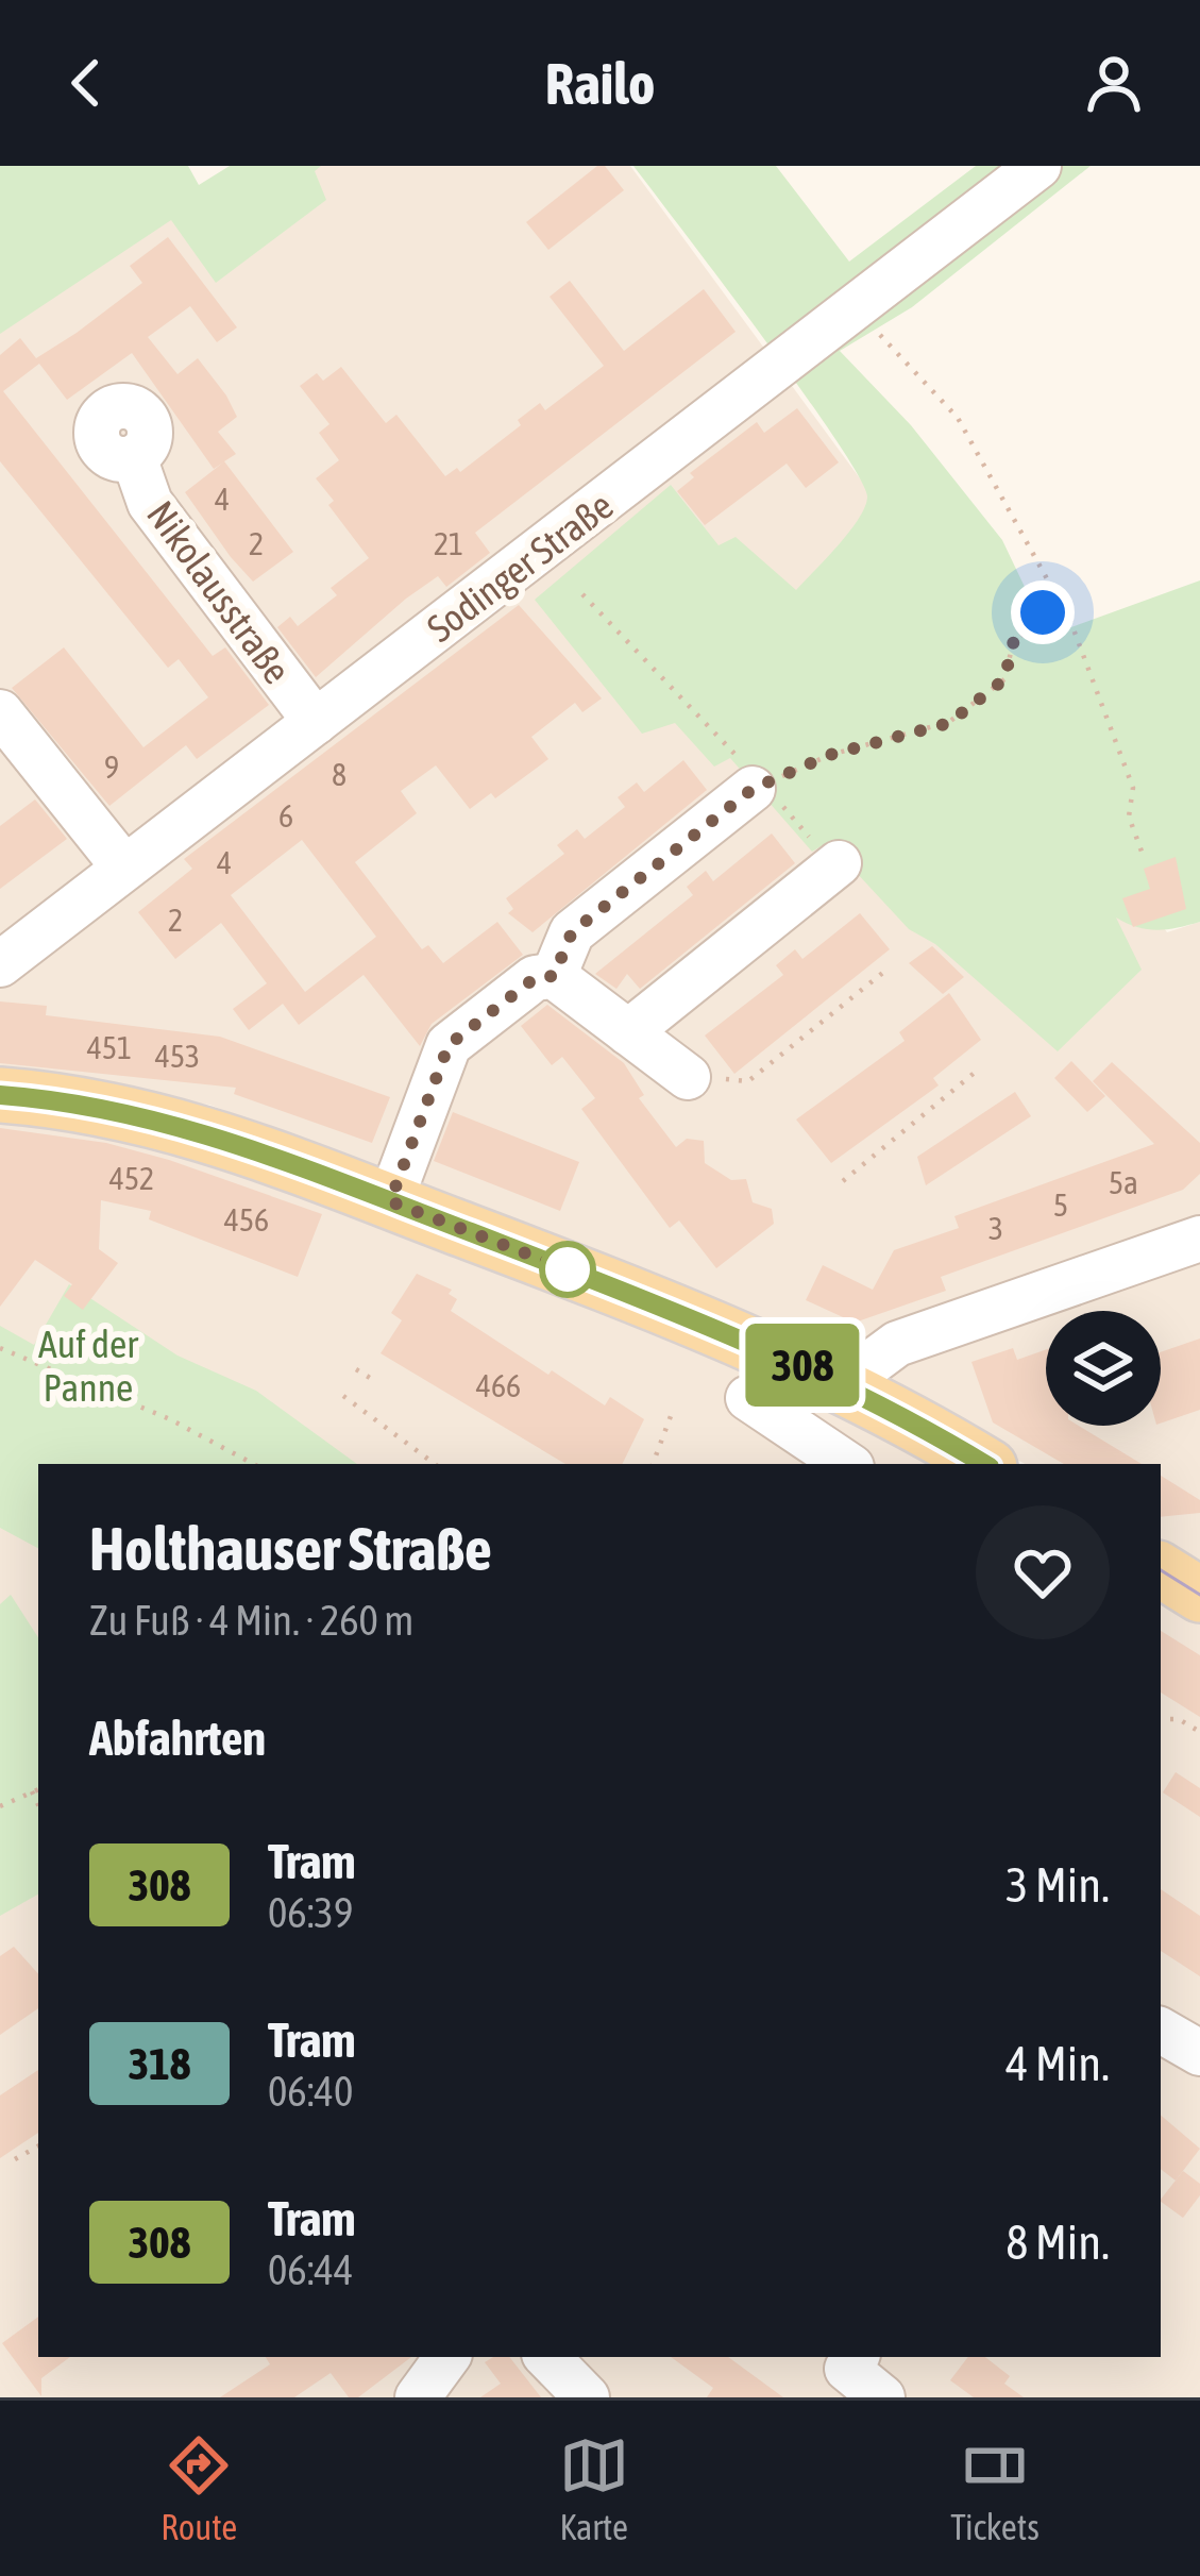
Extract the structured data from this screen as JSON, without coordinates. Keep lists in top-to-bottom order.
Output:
{
  "streets": {
    "street": ["Sodinger Straße", "Nikolausstraße"]
  },
  "crossings": [
    ["Sodinger Straße", "Nikolausstraße"]
  ],
  "parks": ["Auf der Panne"],
  "lines": ["tram line 308"],
  "house_numbers": [
    "4",
    "2",
    "21",
    "9",
    "8",
    "6",
    "4",
    "2",
    "451",
    "453",
    "452",
    "5a",
    "5",
    "456",
    "3",
    "466"
  ],
  "page": {
    "header": "Railo",
    "on_map": "308",
    "heading": [
      ["Holthauser Straße", "Zu Fuß · 4 Min. · 260 m"],
      "Abfahrten"
    ],
    "list": [
      {
        "mark": "308",
        "name": "Tram",
        "note": "06:39",
        "value": "3 Min."
      },
      {
        "mark": "318",
        "name": "Tram",
        "note": "06:40",
        "value": "4 Min."
      },
      {
        "mark": "308",
        "name": "Tram",
        "note": "06:44",
        "value": "8 Min."
      }
    ],
    "tabs": ["Route", "Karte", "Tickets"]
  }
}
